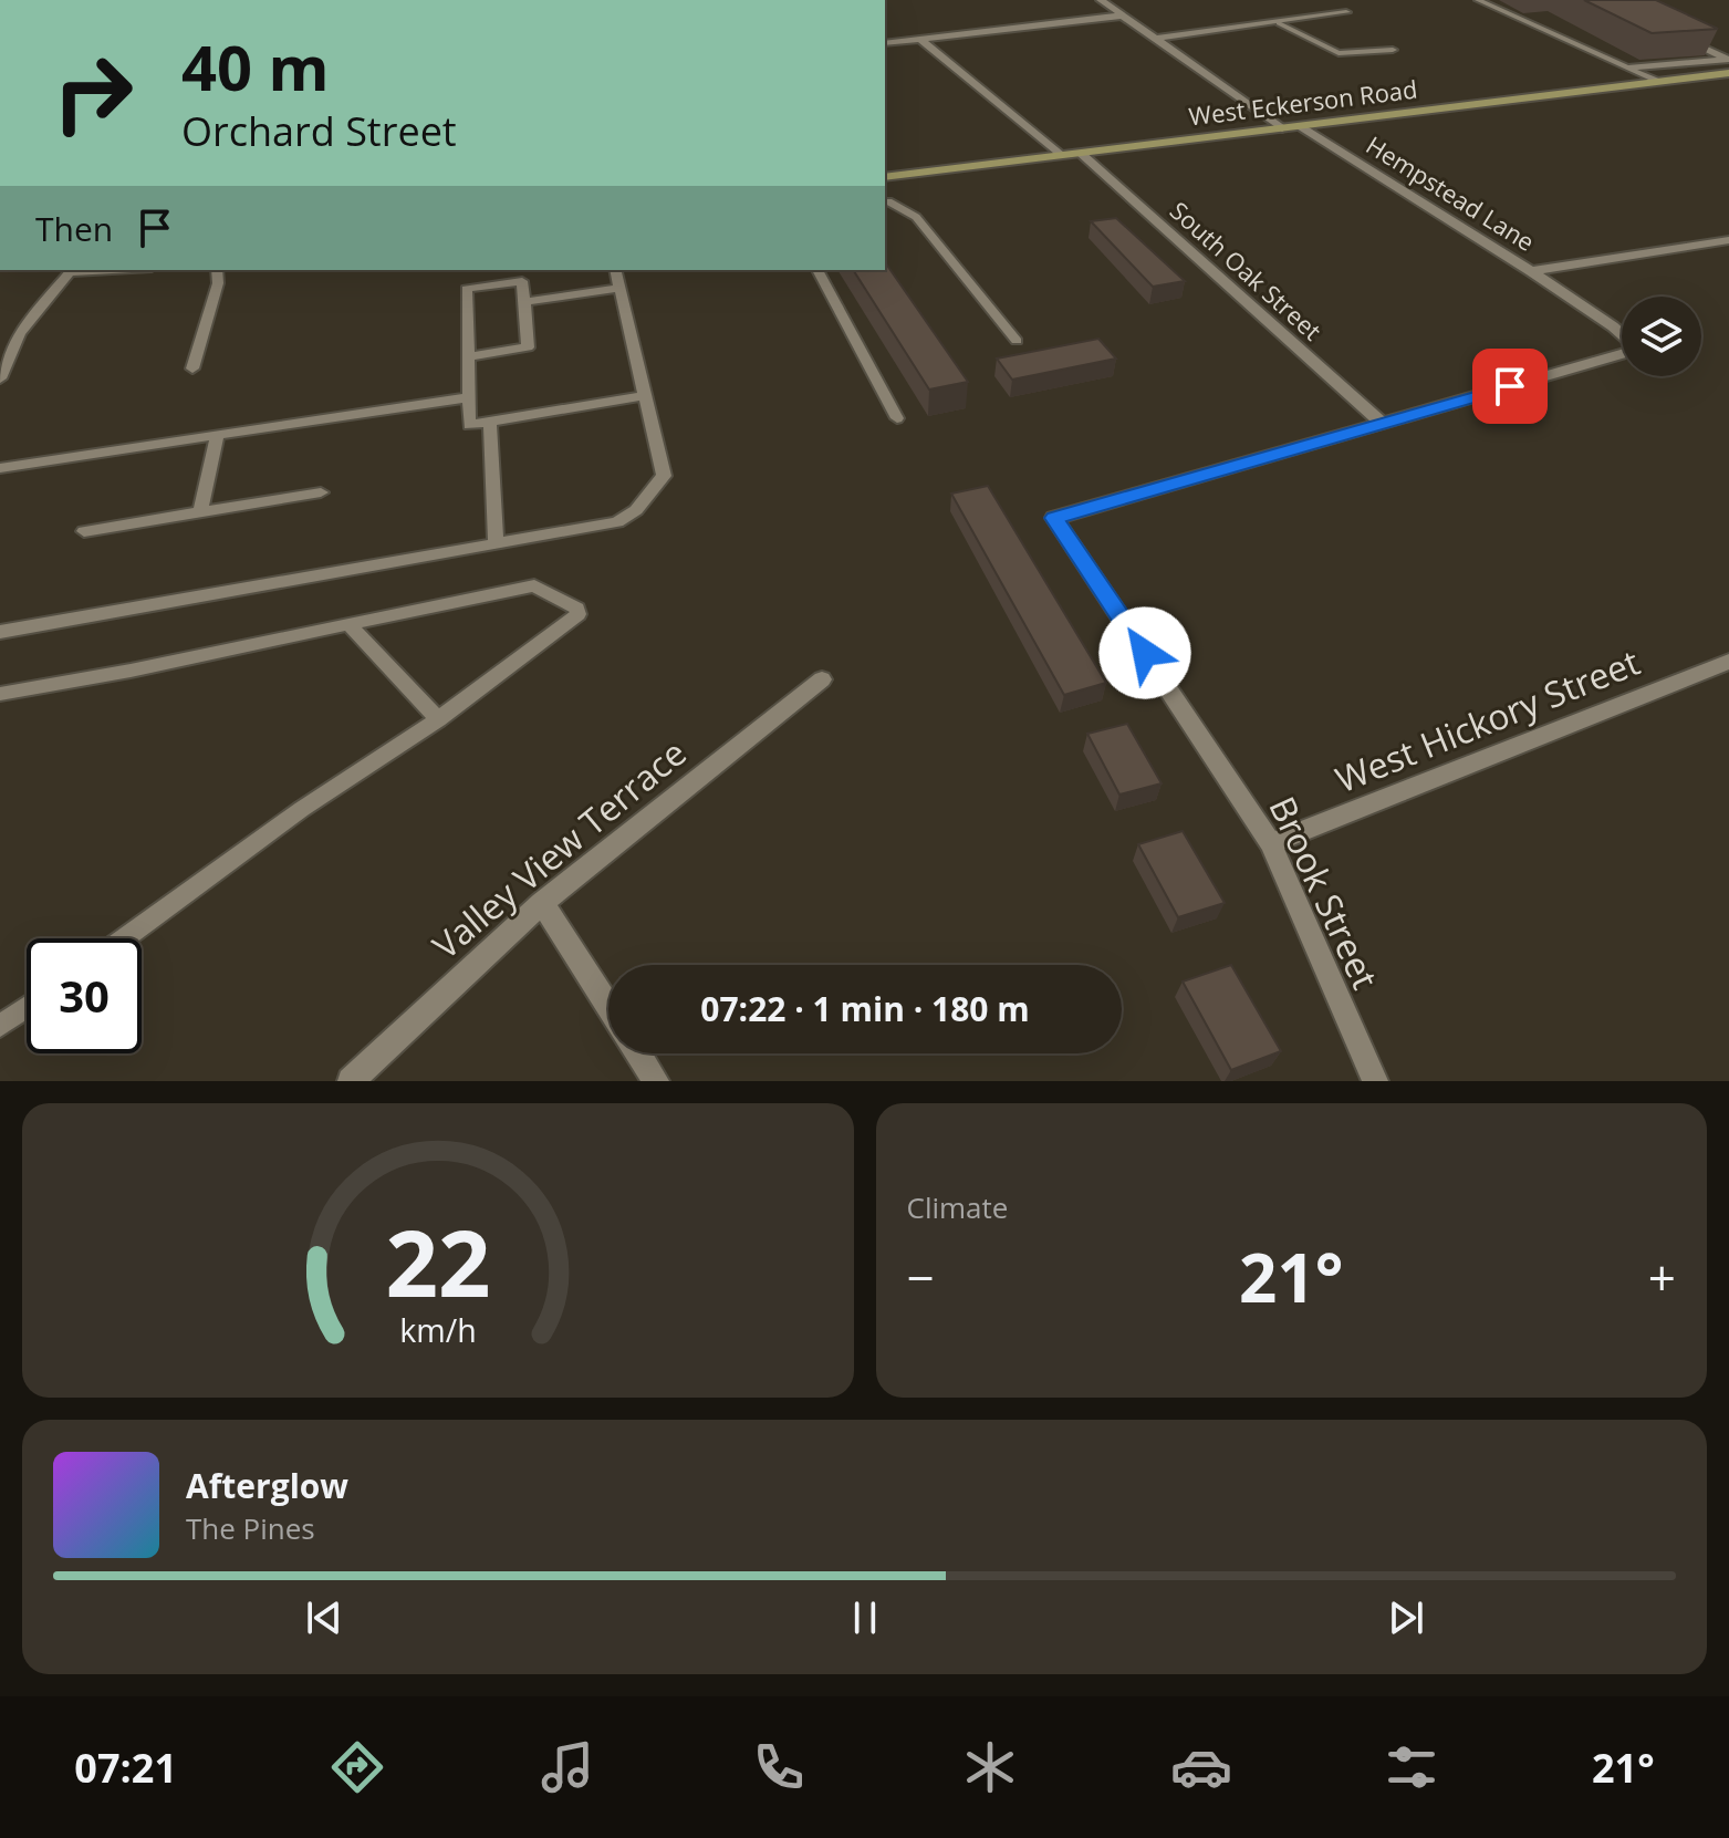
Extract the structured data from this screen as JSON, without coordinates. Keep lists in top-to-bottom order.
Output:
{
  "streets": {
    "street": [
      "West Eckerson Road",
      "Hempstead Lane",
      "South Oak Street",
      "West Hickory Street",
      "Valley View Terrace",
      "Brook Street"
    ]
  },
  "crossings": [
    ["West Eckerson Road", "Hempstead Lane"],
    ["West Eckerson Road", "South Oak Street"],
    ["South Oak Street", "Brook Street"],
    ["West Hickory Street", "Brook Street"]
  ],
  "page": {
    "turn": ["40 m", "Orchard Street"],
    "then": "Then",
    "limit": "30",
    "trip": "07:22 · 1 min · 180 m",
    "tile": "Climate",
    "heat": ["−", "21°", "+"],
    "song": ["Afterglow", "The Pines"],
    "tabs": ["07:21", "21°"],
    "gauge": ["22", "km/h"]
  }
}
